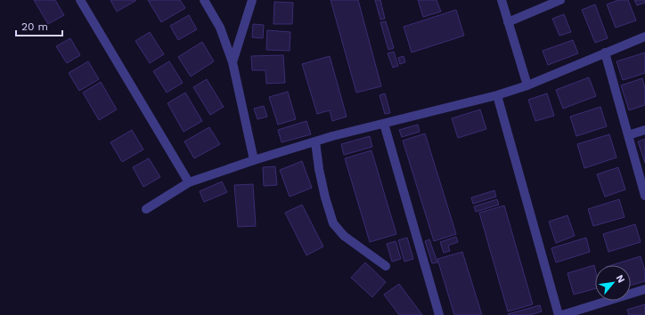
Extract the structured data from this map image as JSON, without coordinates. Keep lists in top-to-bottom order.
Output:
{
  "scale_bar": "20 m",
  "north": "top right"
}
